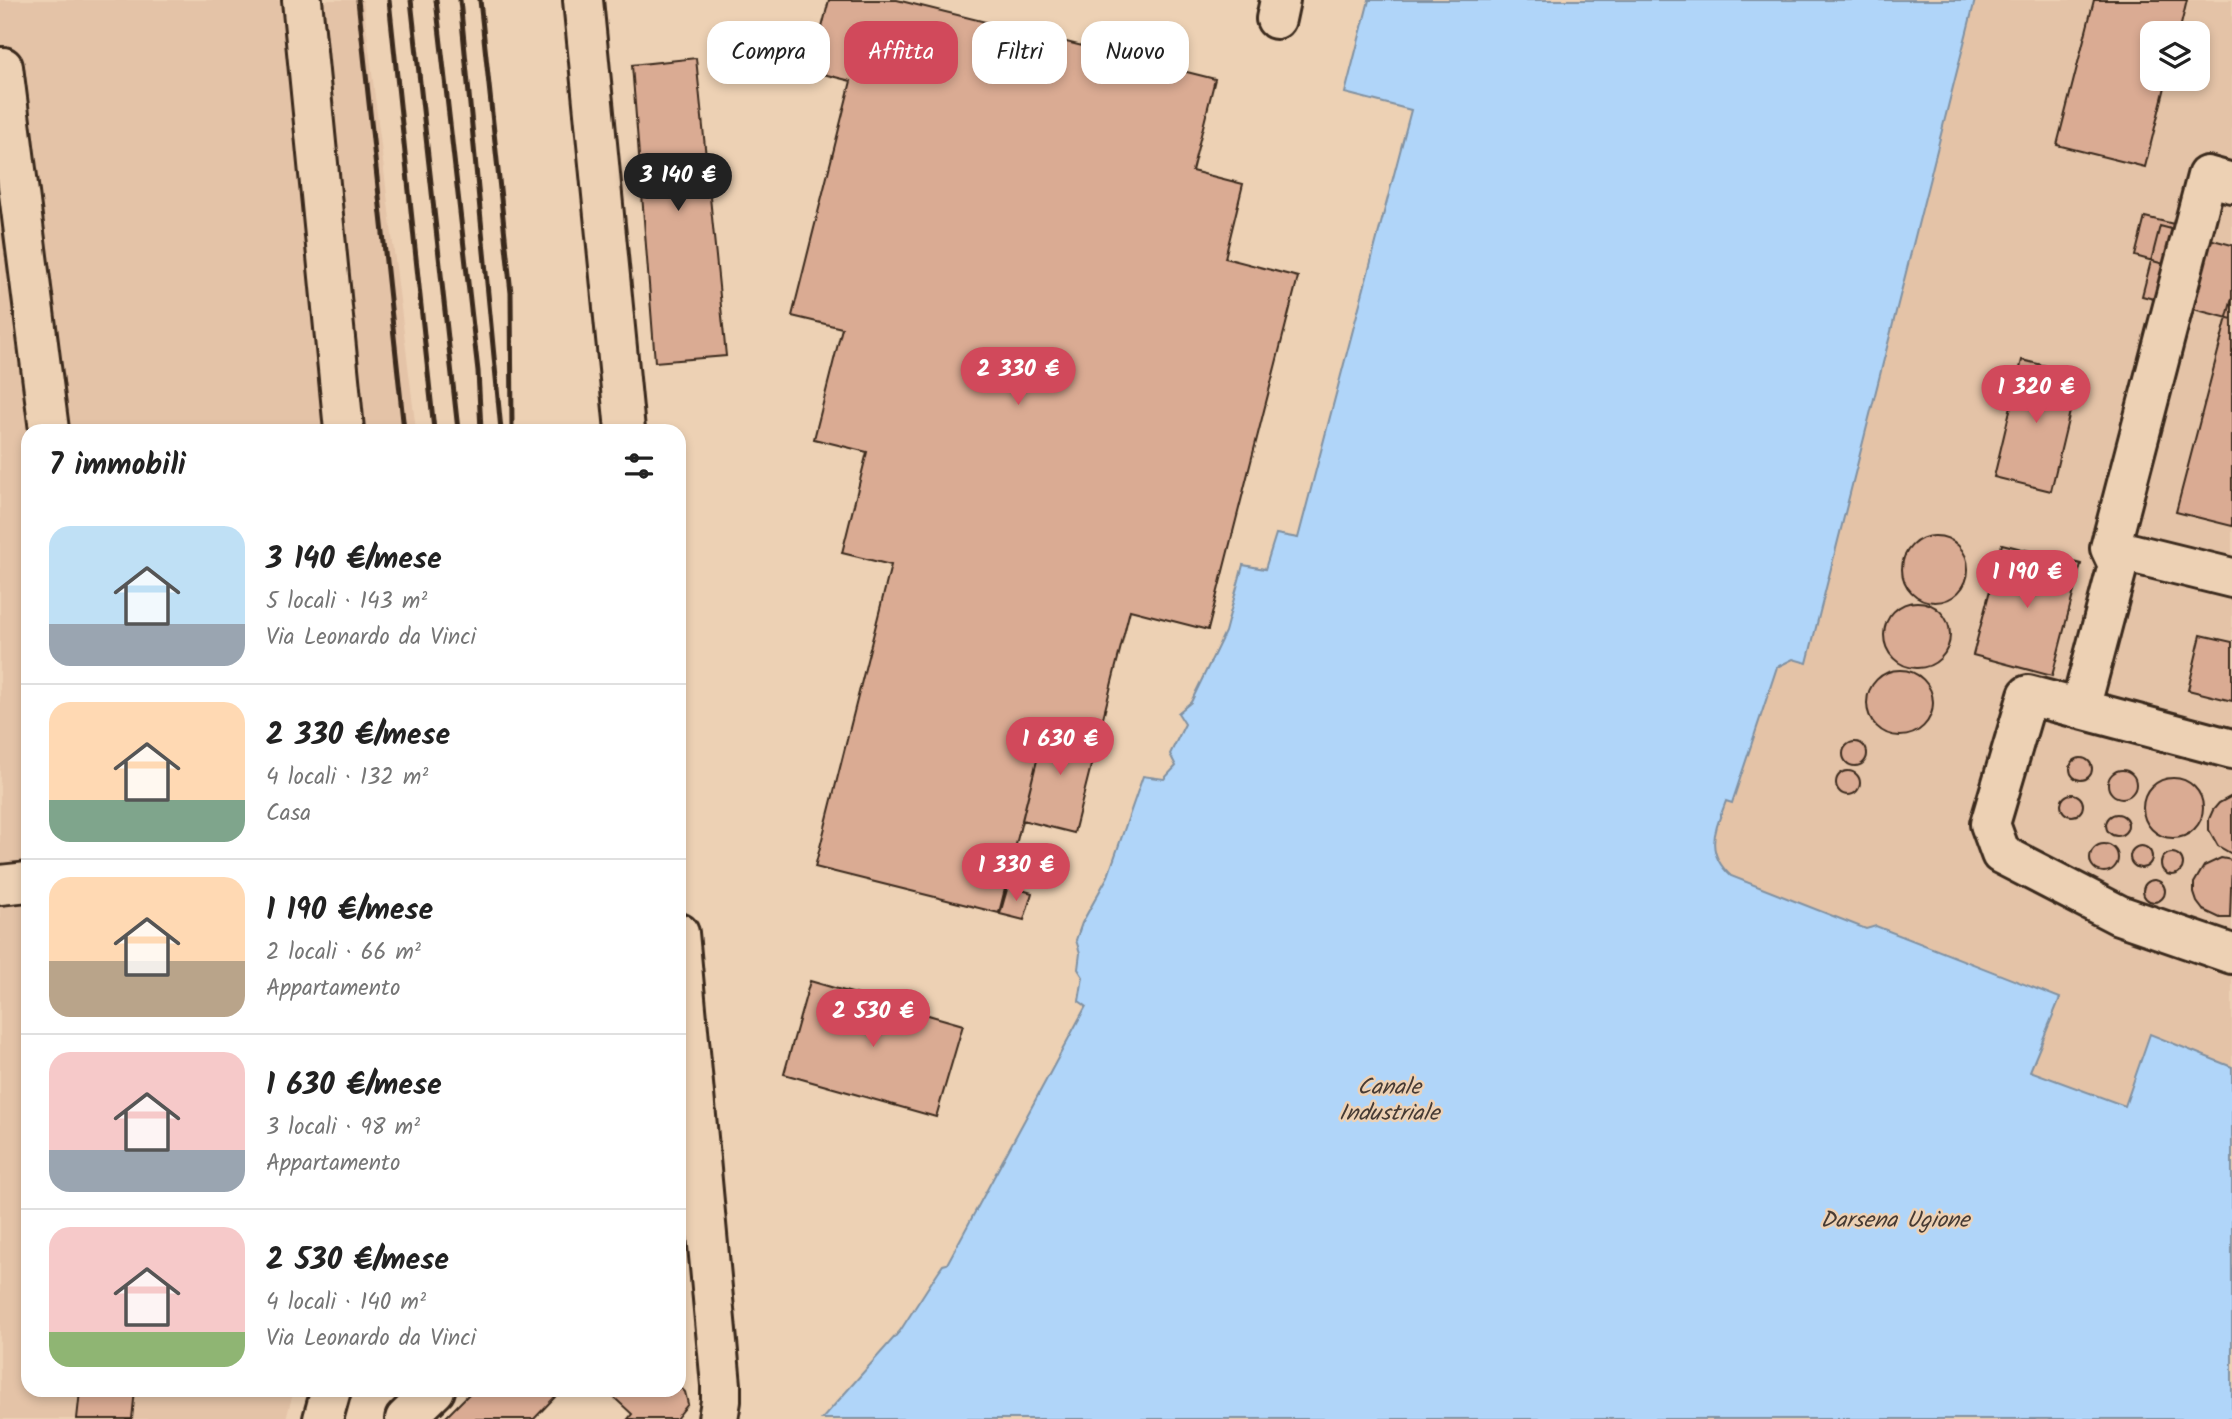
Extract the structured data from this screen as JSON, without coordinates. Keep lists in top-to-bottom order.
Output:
{
  "water": ["Canale Industriale", "Darsena Ugione"],
  "page": {
    "chip": [
      "Compra",
      "Affitta",
      "Filtri",
      "Nuovo"
    ],
    "price": [
      "3 140 €",
      "2 330 €",
      "1 320 €",
      "1 190 €",
      "1 630 €",
      "1 330 €",
      "2 530 €"
    ],
    "heading": "7 immobili",
    "list": [
      {
        "name": "3 140 €/mese",
        "note": "5 locali · 143 m² · Via Leonardo da Vinci"
      },
      {
        "name": "2 330 €/mese",
        "note": "4 locali · 132 m² · Casa"
      },
      {
        "name": "1 190 €/mese",
        "note": "2 locali · 66 m² · Appartamento"
      },
      {
        "name": "1 630 €/mese",
        "note": "3 locali · 98 m² · Appartamento"
      },
      {
        "name": "2 530 €/mese",
        "note": "4 locali · 140 m² · Via Leonardo da Vinci"
      }
    ]
  }
}
